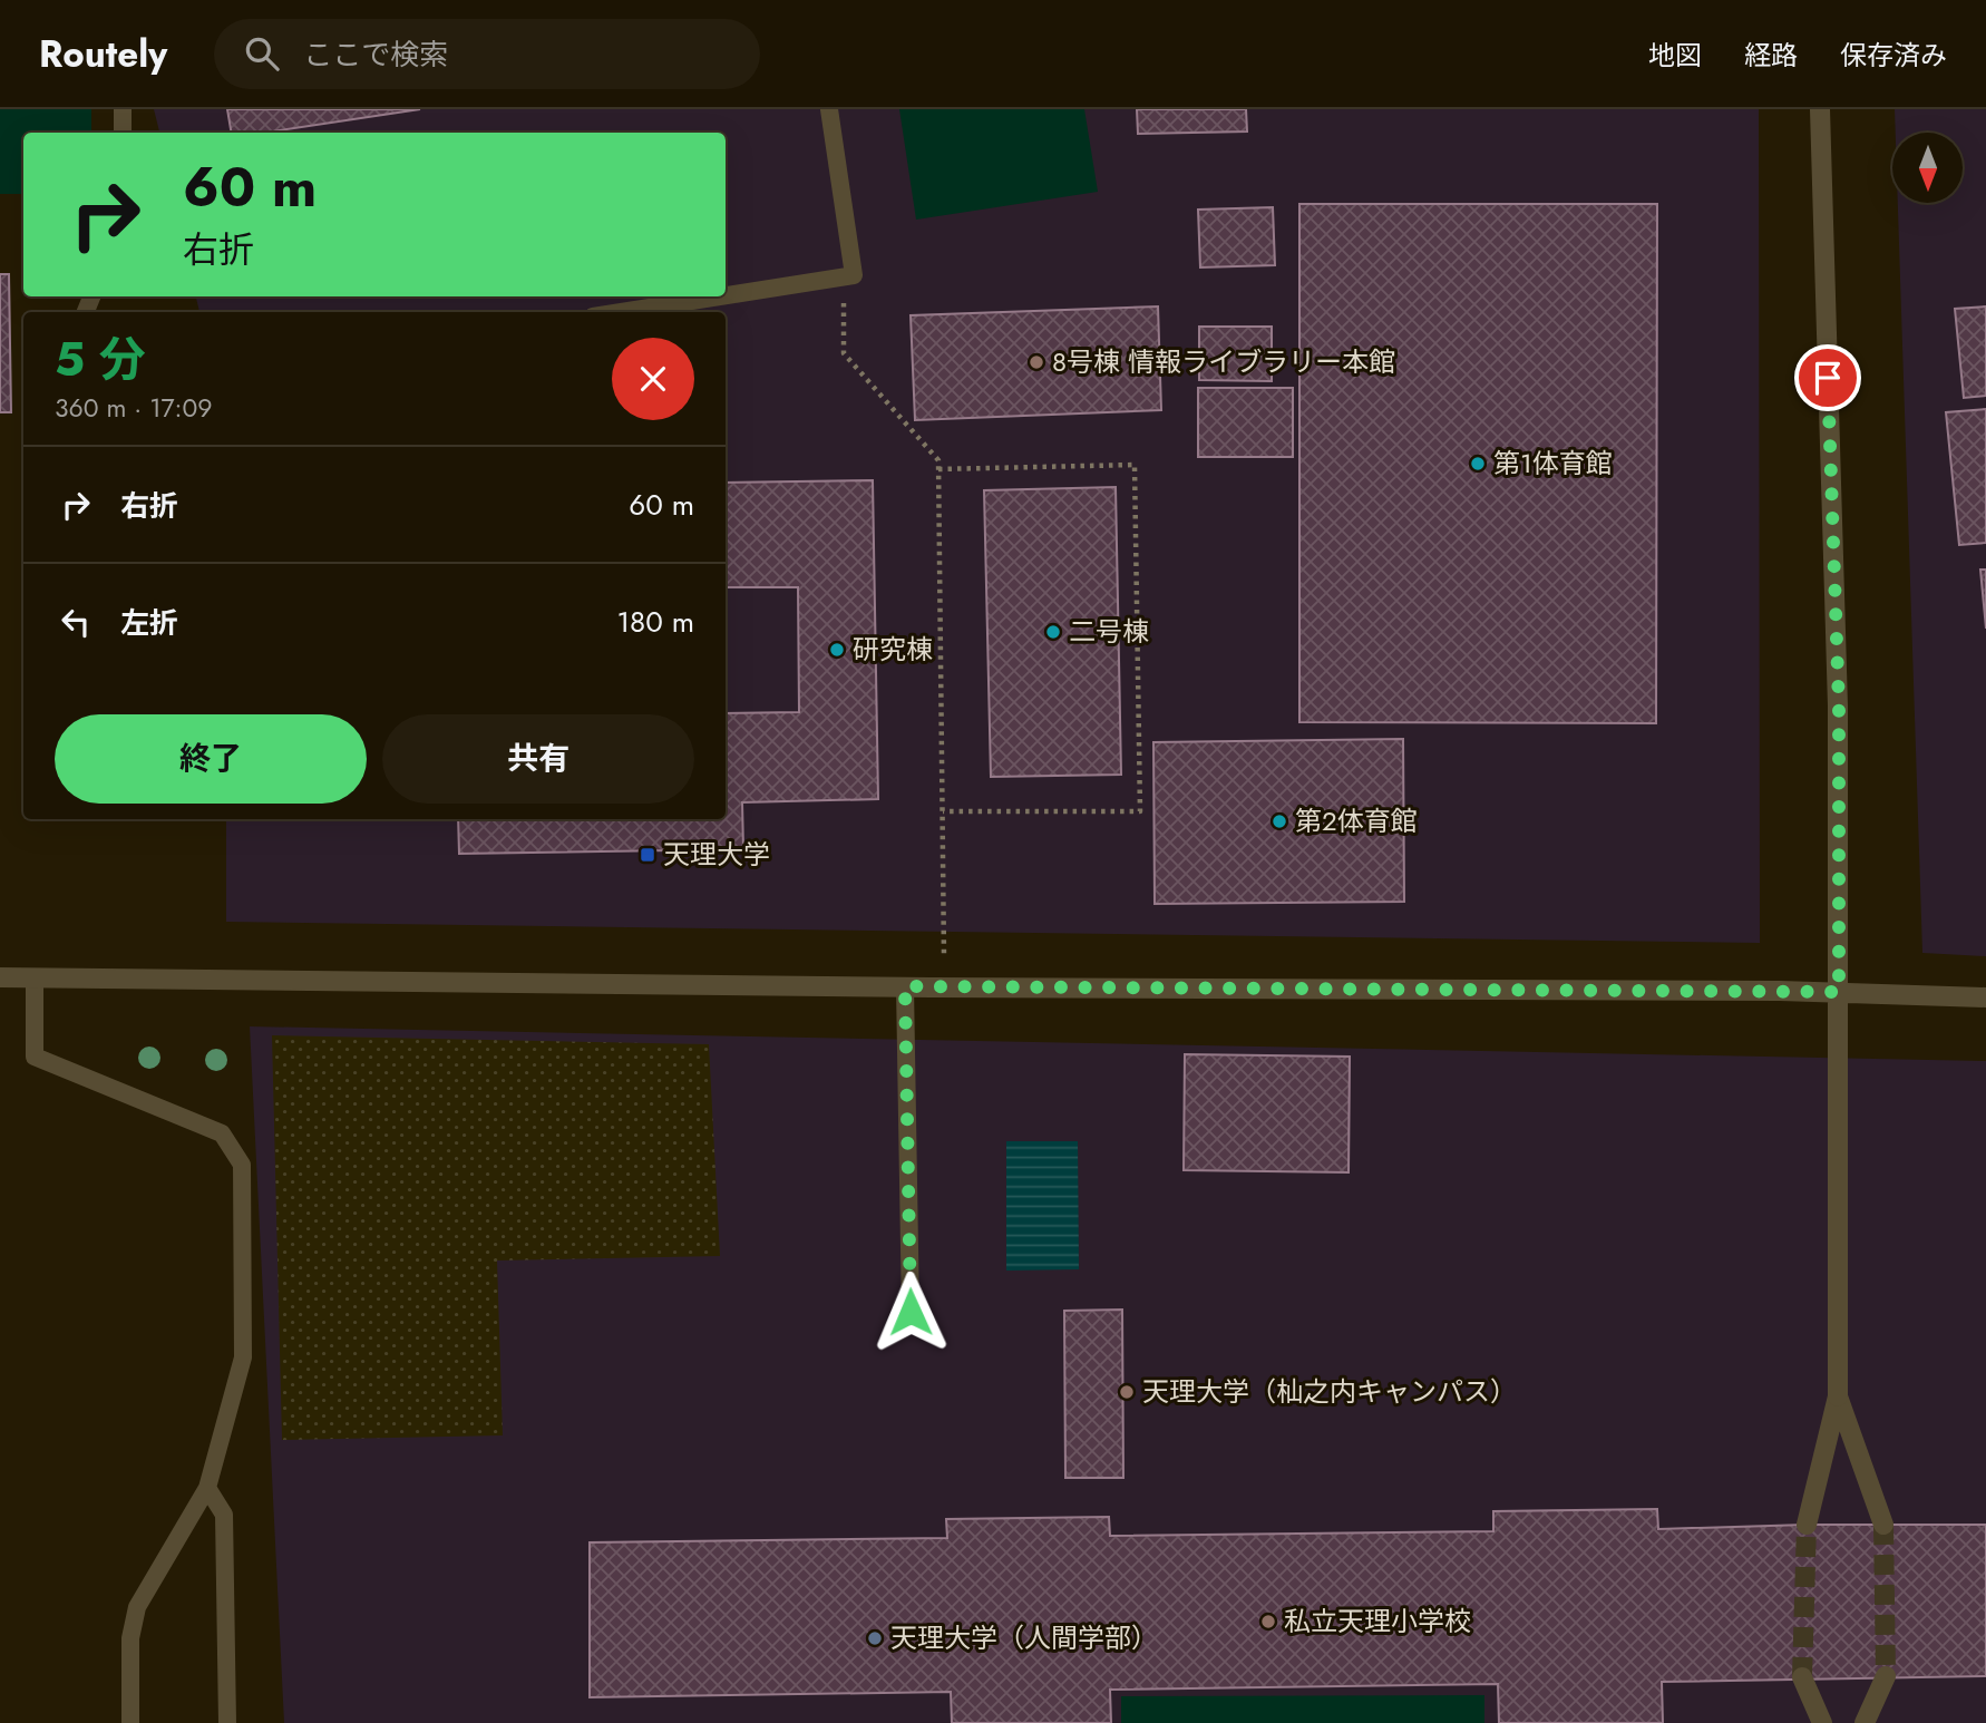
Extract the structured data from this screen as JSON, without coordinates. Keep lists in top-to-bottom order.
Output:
{
  "places": {
    "other": [
      "8号棟 情報ライブラリー本館",
      "第1体育館",
      "二号棟",
      "研究棟",
      "第2体育館",
      "天理大学（杣之内キャンパス）",
      "私立天理小学校",
      "天理大学（人間学部）"
    ],
    "transit": ["天理大学"]
  },
  "north": "bottom",
  "page": {
    "header": "Routely",
    "search": "ここで検索",
    "nav": ["地図", "経路", "保存済み"],
    "turn": ["60 m", "右折"],
    "heading": ["5 分", "360 m · 17:09"],
    "list": [
      {
        "name": "右折",
        "value": "60 m"
      },
      {
        "name": "左折",
        "value": "180 m"
      }
    ],
    "buttons": ["終了", "共有"]
  }
}
